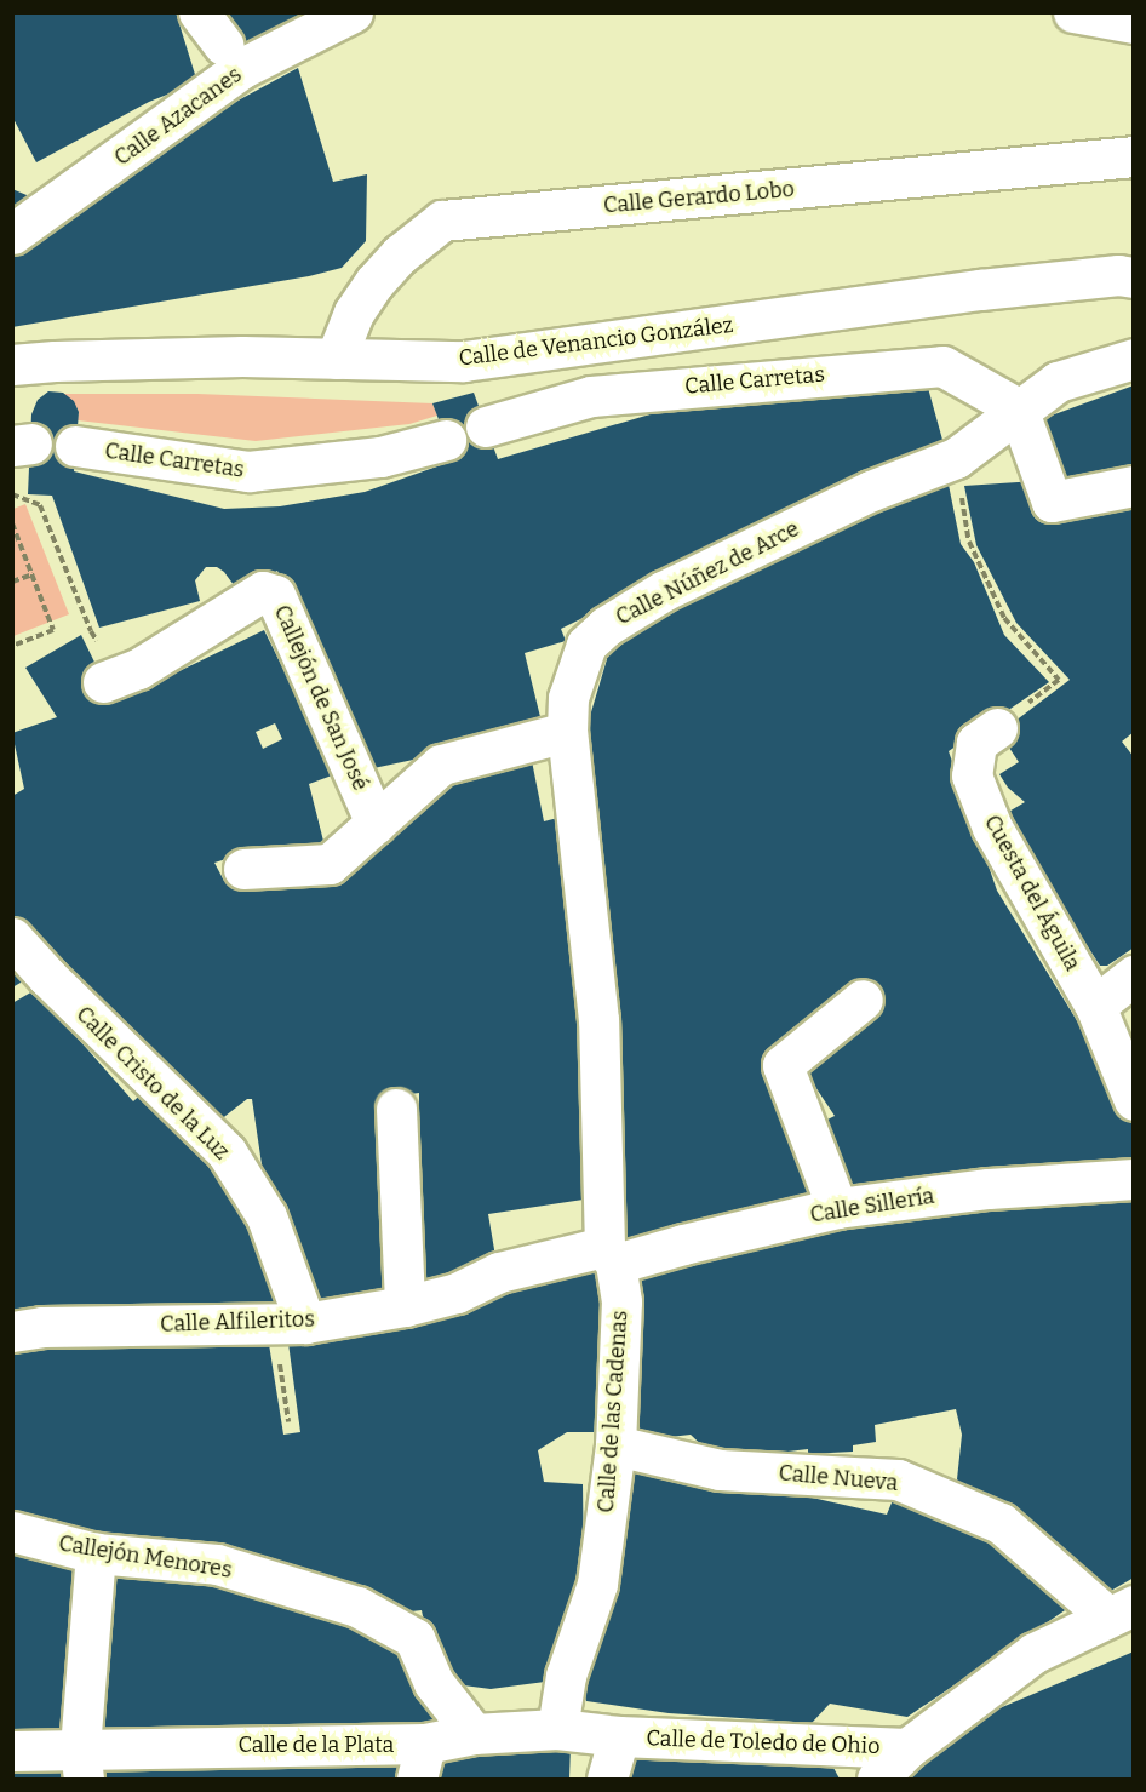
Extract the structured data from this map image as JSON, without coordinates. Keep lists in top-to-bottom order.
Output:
{
  "streets": {
    "street": [
      "Calle Azacanes",
      "Calle Gerardo Lobo",
      "Calle de Venancio González",
      "Calle Carretas",
      "Calle Núñez de Arce",
      "Callejón de San José",
      "Cuesta del Águila",
      "Calle Cristo de la Luz",
      "Calle Sillería",
      "Calle Alfileritos",
      "Calle de las Cadenas",
      "Calle Nueva",
      "Callejón Menores",
      "Calle de Toledo de Ohio",
      "Calle de la Plata"
    ]
  },
  "crossings": [
    ["Calle Gerardo Lobo", "Calle de Venancio González"],
    ["Calle Carretas", "Calle Núñez de Arce"],
    ["Calle Núñez de Arce", "Callejón de San José"],
    ["Calle Núñez de Arce", "Calle de las Cadenas"],
    ["Calle Cristo de la Luz", "Calle Alfileritos"],
    ["Calle Sillería", "Calle Alfileritos"],
    ["Calle Sillería", "Calle de las Cadenas"],
    ["Calle de las Cadenas", "Calle Nueva"],
    ["Calle de las Cadenas", "Calle de la Plata"],
    ["Callejón Menores", "Calle de la Plata"],
    ["Calle de Toledo de Ohio", "Calle de la Plata"]
  ]
}
